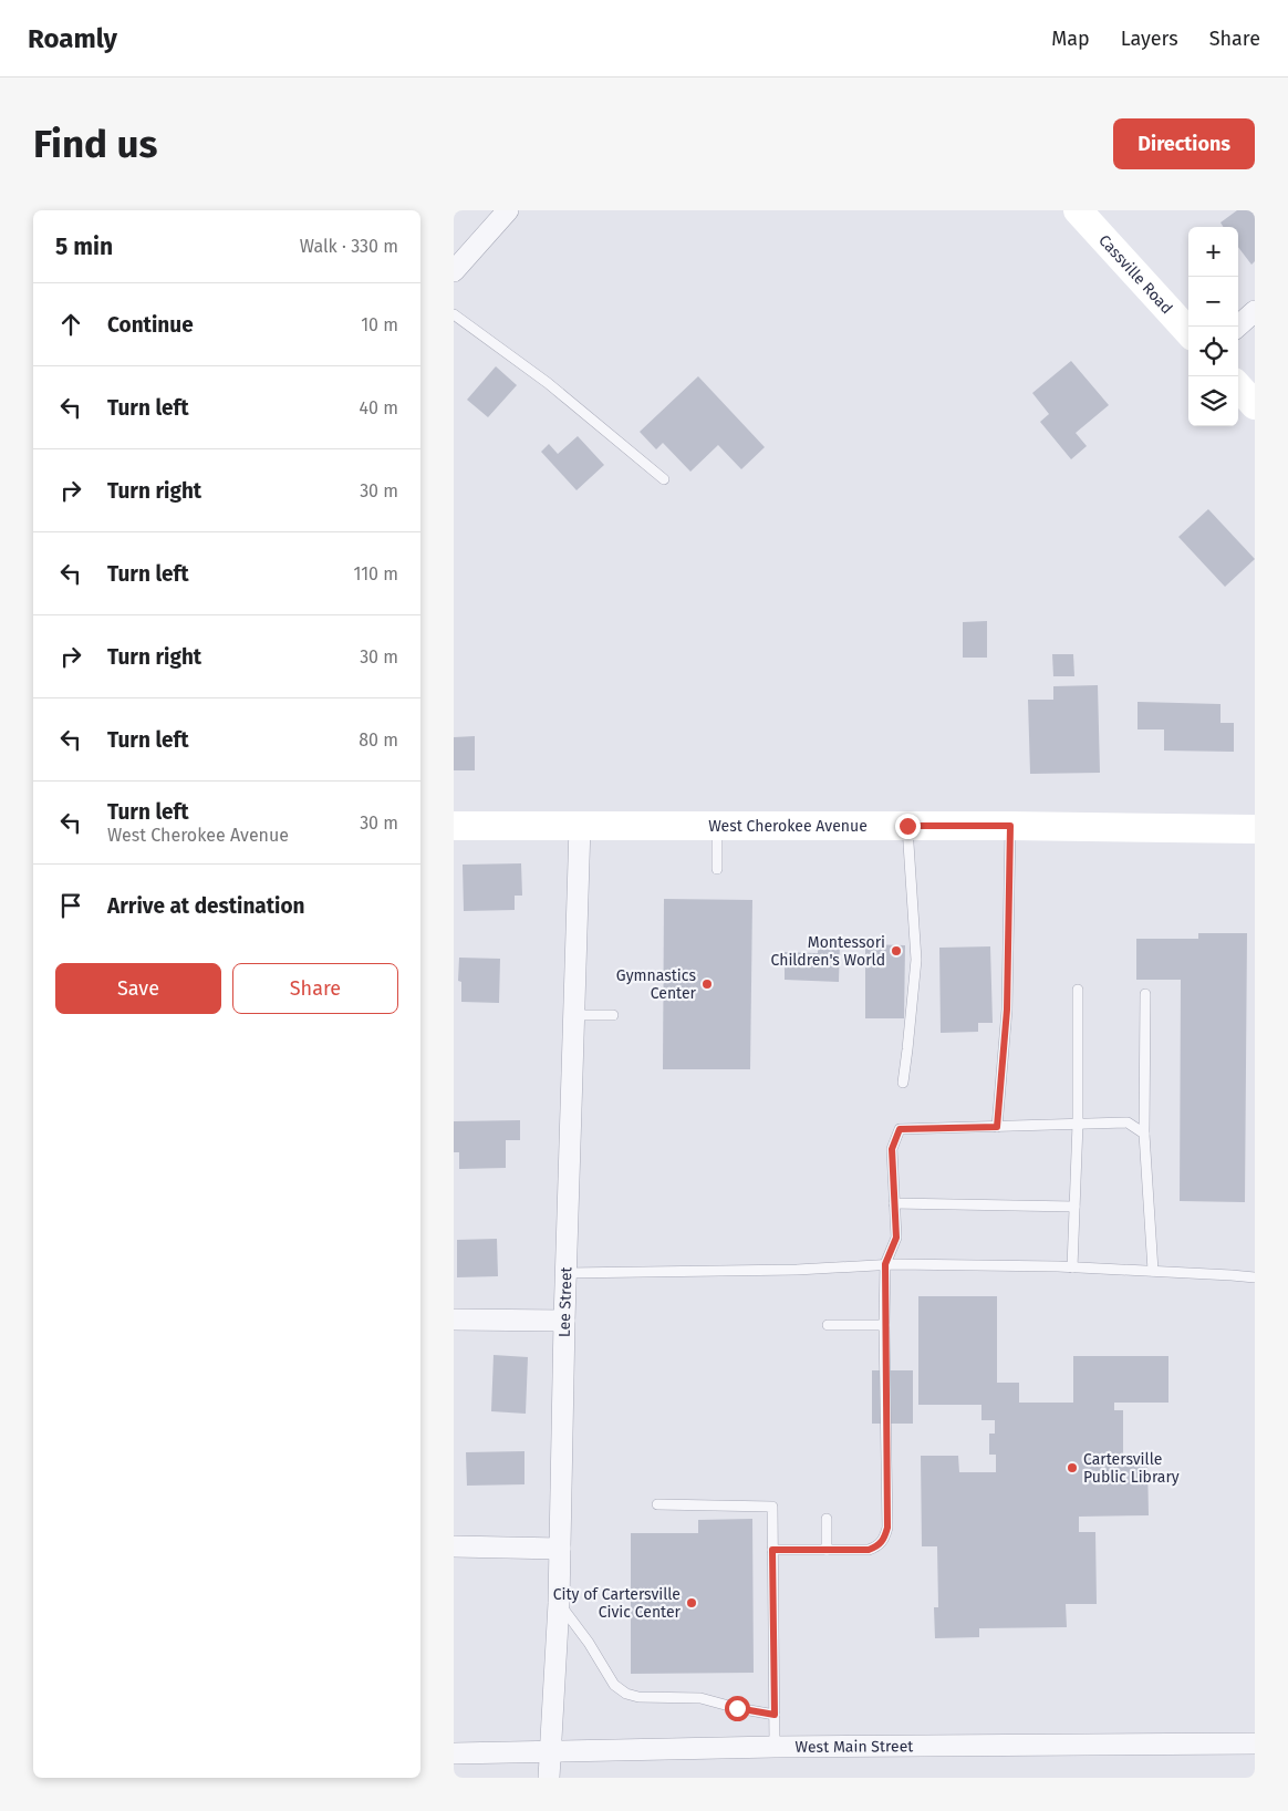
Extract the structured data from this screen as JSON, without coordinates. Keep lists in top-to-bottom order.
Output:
{
  "streets": {
    "main road": ["Cassville Road", "West Cherokee Avenue"],
    "street": ["Lee Street", "West Main Street"]
  },
  "crossings": [
    ["West Cherokee Avenue", "Lee Street"],
    ["Lee Street", "West Main Street"]
  ],
  "places": [
    "Montessori Children's World",
    "Gymnastics Center",
    "Cartersville Public Library",
    "City of Cartersville Civic Center"
  ],
  "page": {
    "header": "Roamly",
    "nav": ["Map", "Layers", "Share"],
    "buttons": [
      "Directions",
      ["Save", "Share"]
    ],
    "title": "Find us",
    "heading": ["5 min", "Walk · 330 m"],
    "map_buttons": ["+", "−"],
    "list": [
      ["Continue", "10 m"],
      ["Turn left", "40 m"],
      ["Turn right", "30 m"],
      ["Turn left", "110 m"],
      ["Turn right", "30 m"],
      ["Turn left", "80 m"],
      ["Turn left", "West Cherokee Avenue", "30 m"],
      "Arrive at destination"
    ]
  }
}
